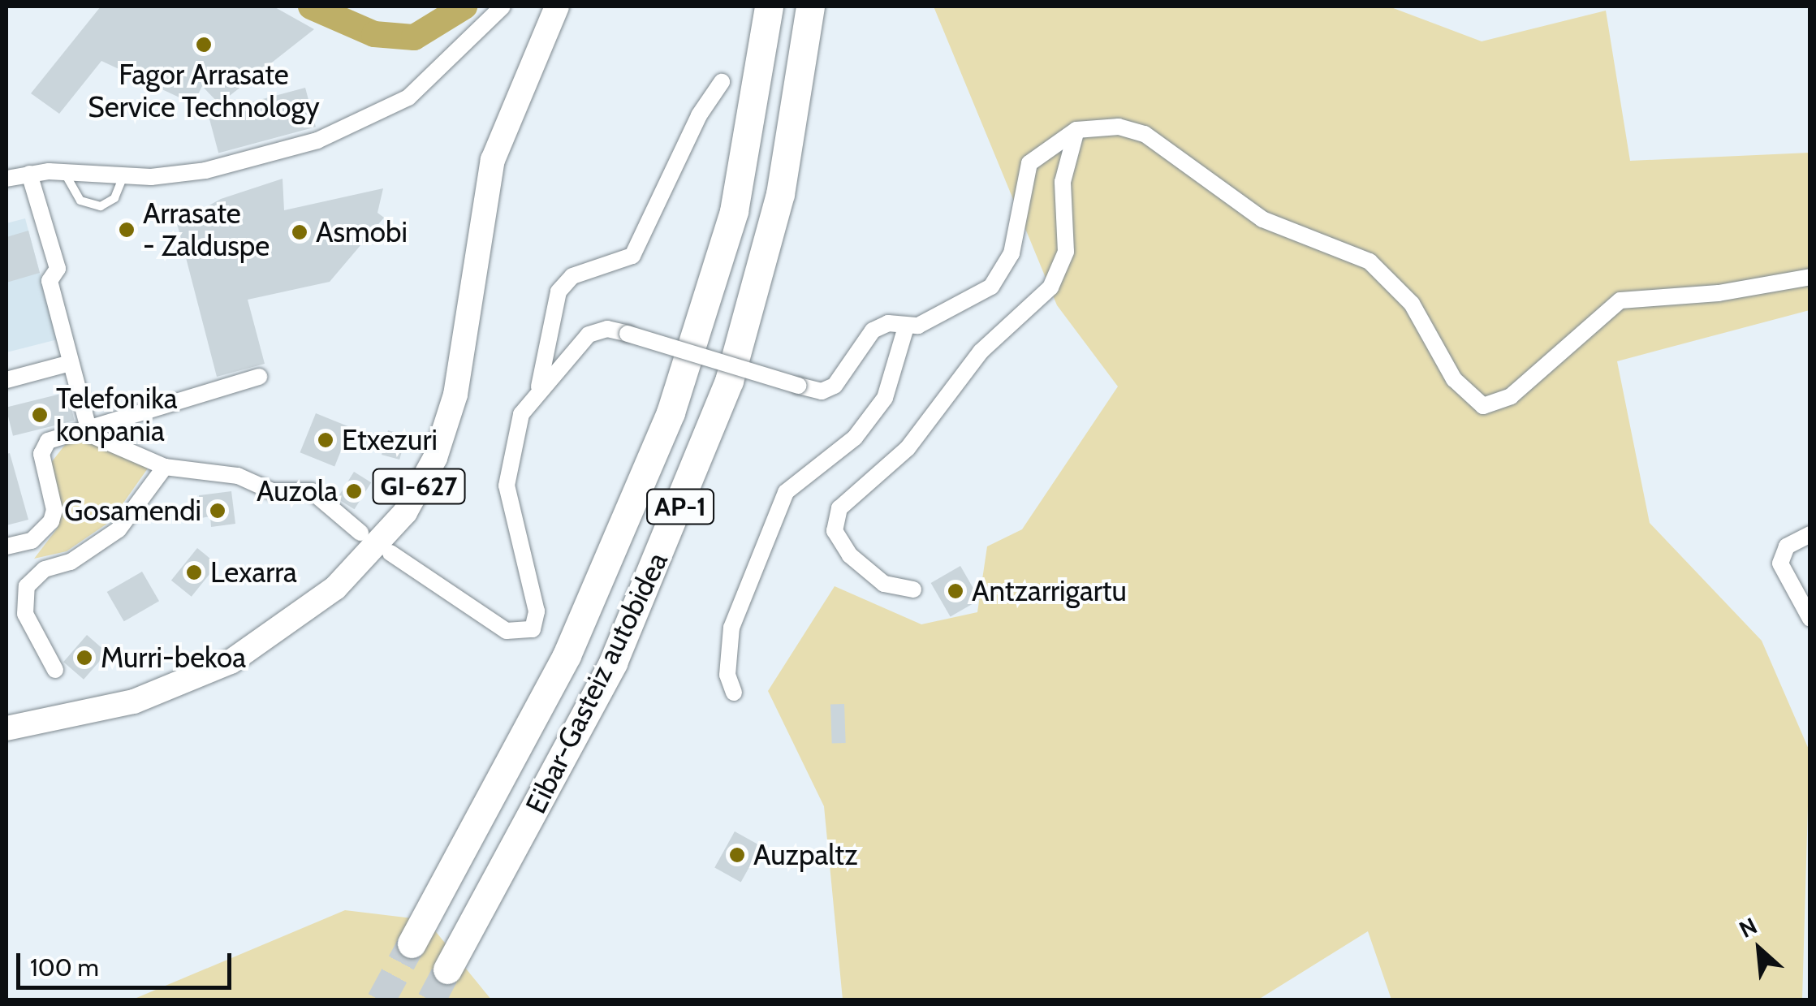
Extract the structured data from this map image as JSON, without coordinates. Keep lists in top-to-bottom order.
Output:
{
  "streets": {
    "highway": ["AP-1", "Eibar-Gasteiz autobidea"],
    "main road": ["GI-627"]
  },
  "places": [
    "Fagor Arrasate Service Technology",
    "Arrasate - Zalduspe",
    "Asmobi",
    "Telefonika konpania",
    "Etxezuri",
    "Auzola",
    "Gosamendi",
    "Lexarra",
    "Antzarrigartu",
    "Murri-bekoa",
    "Auzpaltz"
  ],
  "scale_bar": "100 m",
  "north": "top left"
}
